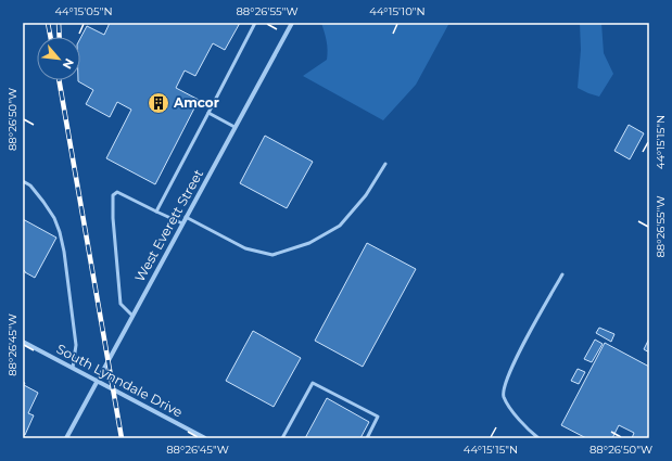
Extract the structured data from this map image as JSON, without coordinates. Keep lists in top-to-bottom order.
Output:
{
  "streets": {
    "street": ["West Everett Street", "South Lynndale Drive"]
  },
  "crossings": [
    ["West Everett Street", "South Lynndale Drive"]
  ],
  "places": {
    "building": ["Amcor"]
  },
  "north": "bottom right",
  "coordinates": [
    "44°15'05\"N",
    "88°26'55\"W",
    "44°15'10\"N",
    "88°26'50\"W",
    "44°15'15\"N",
    "88°26'45\"W"
  ]
}
